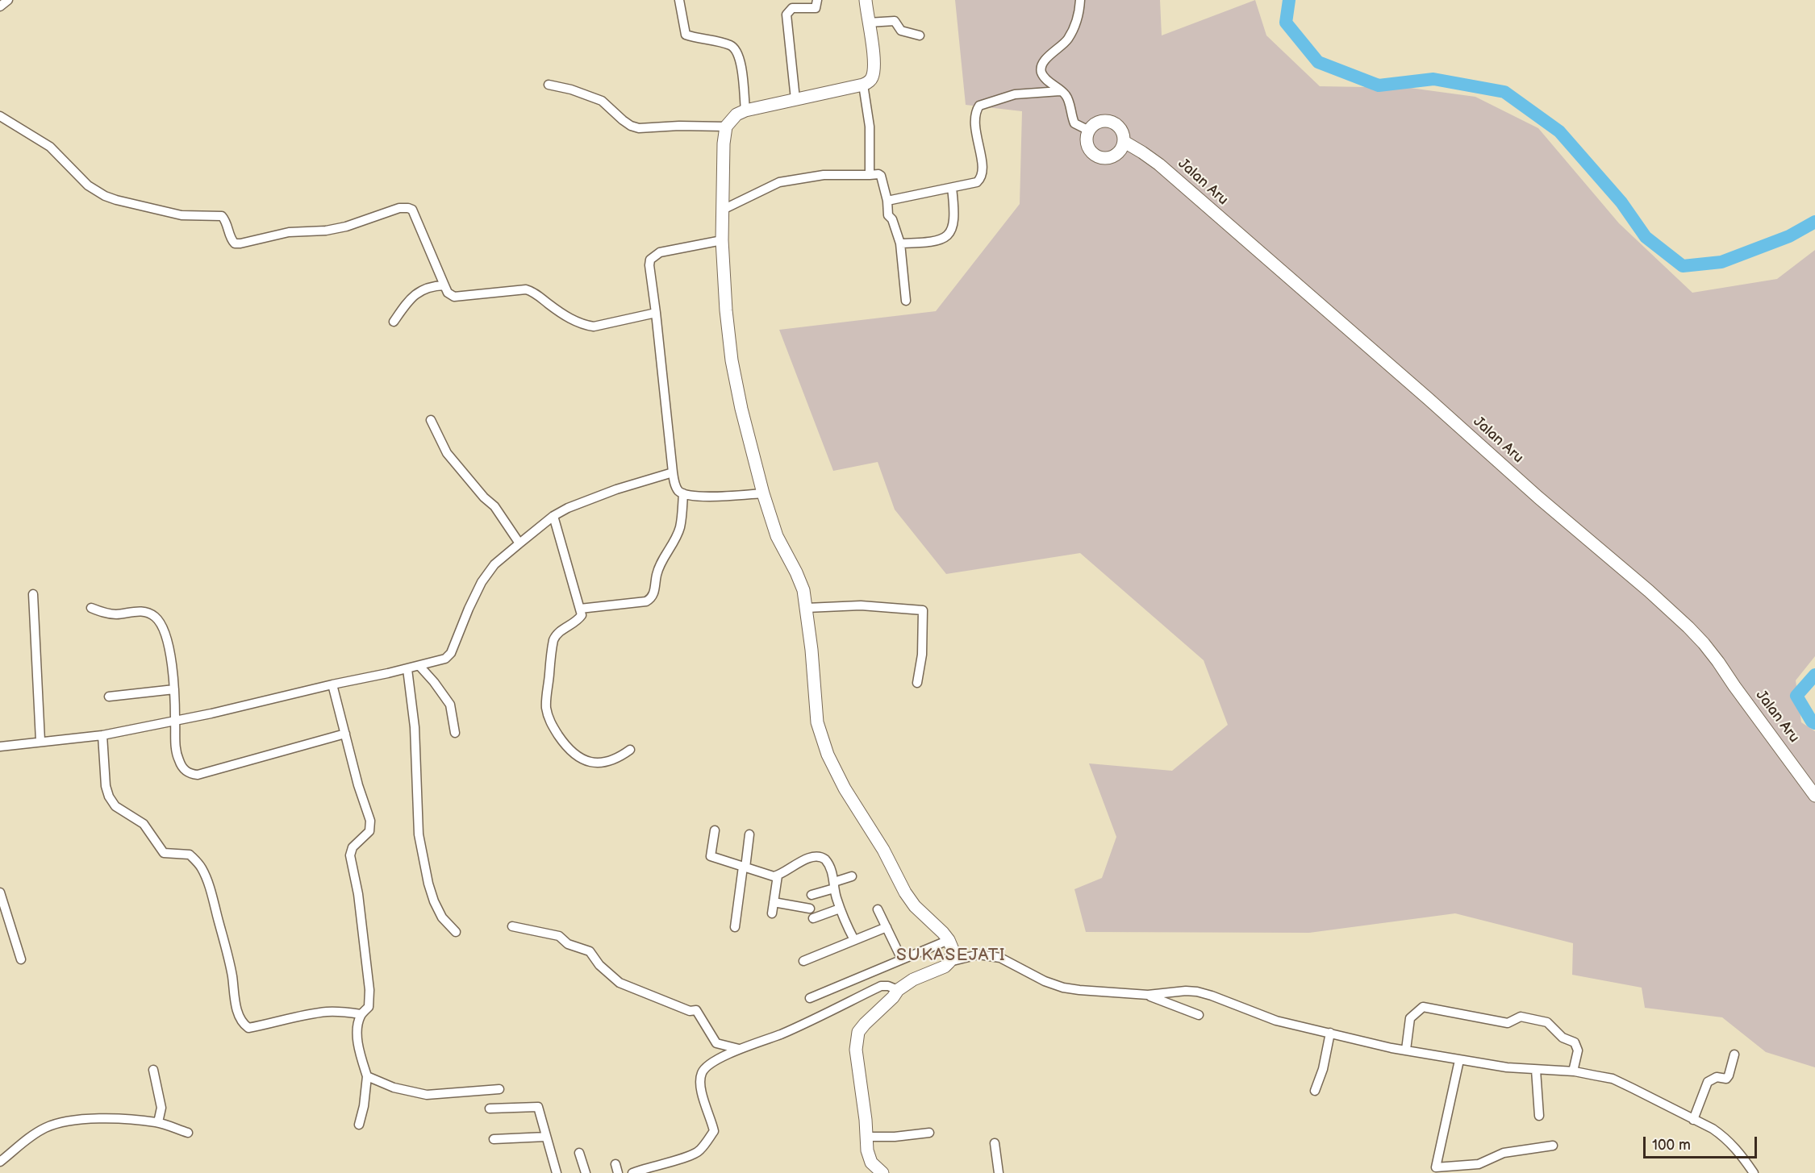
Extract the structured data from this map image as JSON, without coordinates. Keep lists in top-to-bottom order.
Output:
{
  "streets": {
    "street": ["Jalan Aru"]
  },
  "districts": ["SUKASEJATI"],
  "scale_bar": "100 m"
}
